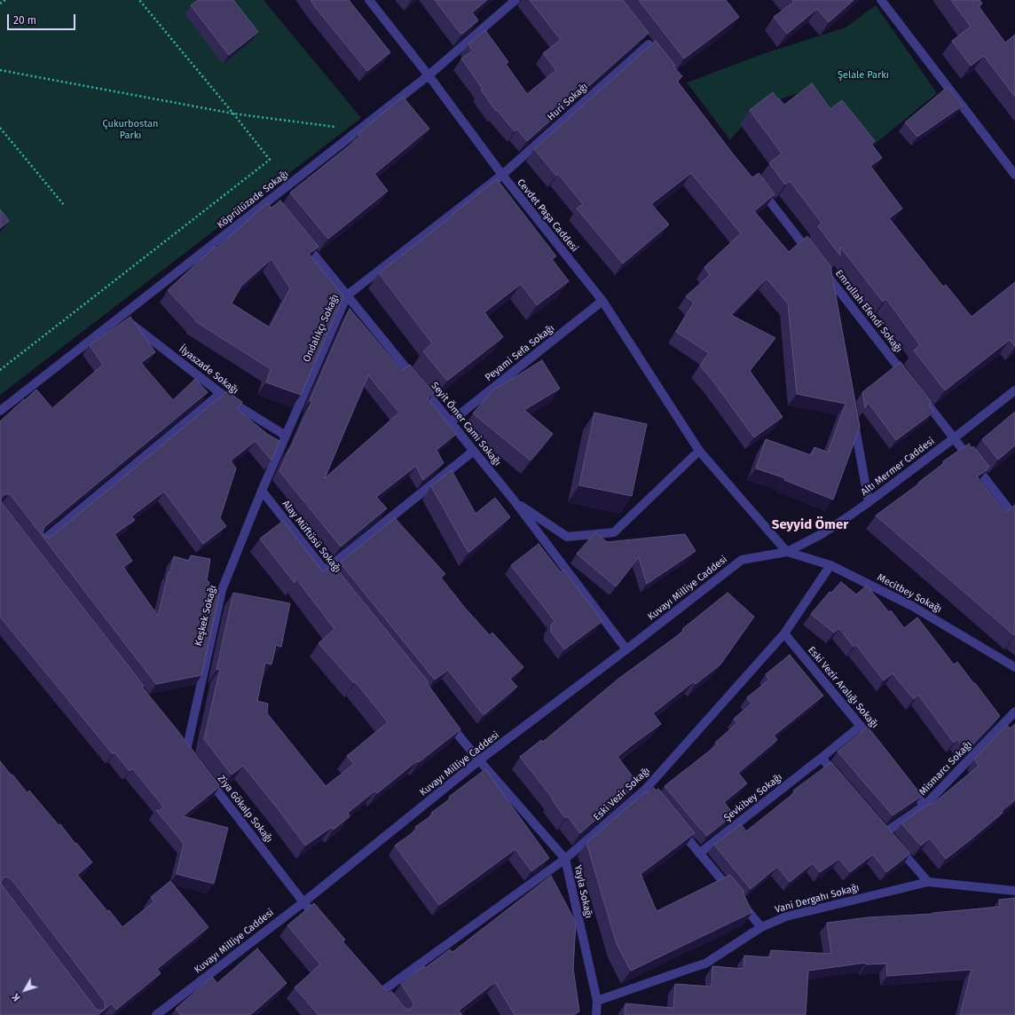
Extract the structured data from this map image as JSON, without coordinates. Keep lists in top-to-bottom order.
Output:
{
  "streets": {
    "street": [
      "Huri Sokağı",
      "Köprülüzade Sokağı",
      "Cevdet Paşa Caddesi",
      "Emrullah Efendi Sokağı",
      "Ondalıkçı Sokağı",
      "Peyami Sefa Sokağı",
      "İlyaszade Sokağı",
      "Seyit Ömer Cami Sokağı",
      "Altı Mermer Caddesi",
      "Alay Müftüsü Sokağı",
      "Kuvayı Milliye Caddesi",
      "Meсitbey Sokağı",
      "Keşkek Sokağı",
      "Eski Vezir Aralığı Sokağı",
      "Mismarcı Sokağı",
      "Eski Vezir Sokağı",
      "Şevkibey Sokağı",
      "Ziya Gökalp Sokağı",
      "Yayla Sokağı",
      "Vani Dergahı Sokağı"
    ]
  },
  "crossings": [
    ["Huri Sokağı", "Cevdet Paşa Caddesi"],
    ["Huri Sokağı", "Ondalıkçı Sokağı"],
    ["Köprülüzade Sokağı", "Cevdet Paşa Caddesi"],
    ["Köprülüzade Sokağı", "İlyaszade Sokağı"],
    ["Cevdet Paşa Caddesi", "Ondalıkçı Sokağı"],
    ["Cevdet Paşa Caddesi", "Peyami Sefa Sokağı"],
    ["Cevdet Paşa Caddesi", "Altı Mermer Caddesi"],
    ["Cevdet Paşa Caddesi", "Kuvayı Milliye Caddesi"],
    ["Cevdet Paşa Caddesi", "Meсitbey Sokağı"],
    ["Ondalıkçı Sokağı", "İlyaszade Sokağı"],
    ["Ondalıkçı Sokağı", "Seyit Ömer Cami Sokağı"],
    ["Ondalıkçı Sokağı", "Alay Müftüsü Sokağı"],
    ["Ondalıkçı Sokağı", "Keşkek Sokağı"],
    ["Peyami Sefa Sokağı", "Seyit Ömer Cami Sokağı"],
    ["Seyit Ömer Cami Sokağı", "Kuvayı Milliye Caddesi"],
    ["Altı Mermer Caddesi", "Kuvayı Milliye Caddesi"],
    ["Altı Mermer Caddesi", "Meсitbey Sokağı"],
    ["Alay Müftüsü Sokağı", "Keşkek Sokağı"],
    ["Kuvayı Milliye Caddesi", "Meсitbey Sokağı"],
    ["Kuvayı Milliye Caddesi", "Ziya Gökalp Sokağı"],
    ["Kuvayı Milliye Caddesi", "Yayla Sokağı"],
    ["Meсitbey Sokağı", "Eski Vezir Sokağı"],
    ["Eski Vezir Aralığı Sokağı", "Eski Vezir Sokağı"],
    ["Eski Vezir Aralığı Sokağı", "Şevkibey Sokağı"],
    ["Mismarcı Sokağı", "Vani Dergahı Sokağı"],
    ["Eski Vezir Sokağı", "Yayla Sokağı"],
    ["Yayla Sokağı", "Vani Dergahı Sokağı"]
  ],
  "districts": ["Seyyid Ömer"],
  "parks": ["Şelale Parkı", "Çukurbostan Parkı"],
  "scale_bar": "20 m",
  "north": "bottom left"
}
